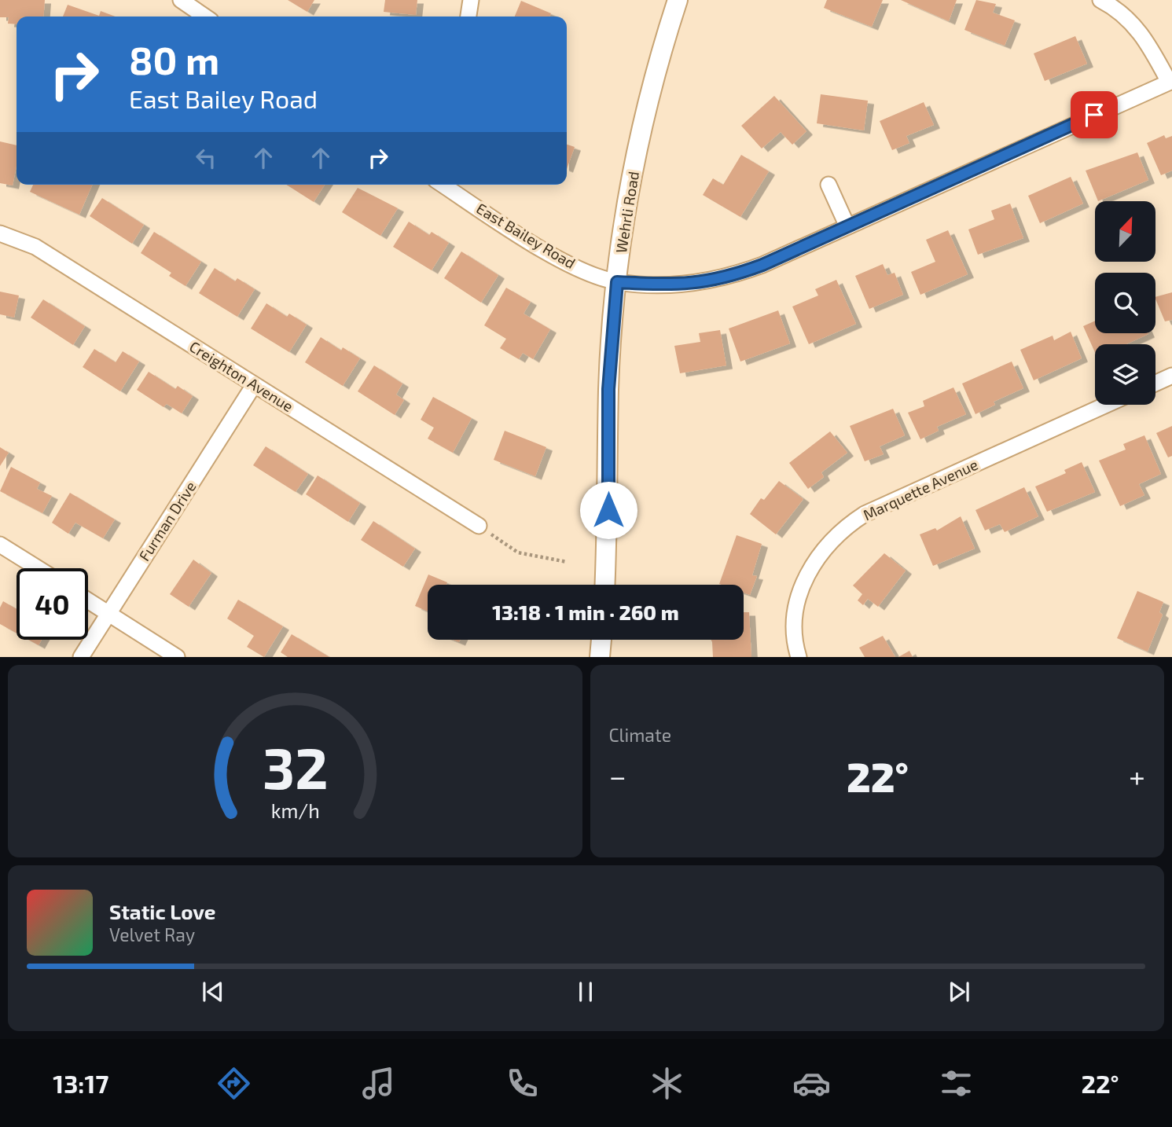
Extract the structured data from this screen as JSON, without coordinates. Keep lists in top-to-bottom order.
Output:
{
  "streets": {
    "street": [
      "Wehrli Road",
      "East Bailey Road",
      "Creighton Avenue",
      "Marquette Avenue",
      "Furman Drive"
    ]
  },
  "crossings": [
    ["Wehrli Road", "East Bailey Road"],
    ["Creighton Avenue", "Furman Drive"]
  ],
  "north": "top right",
  "page": {
    "turn": ["80 m", "East Bailey Road"],
    "limit": "40",
    "trip": "13:18 · 1 min · 260 m",
    "tile": "Climate",
    "heat": ["−", "22°", "+"],
    "song": ["Static Love", "Velvet Ray"],
    "tabs": ["13:17", "22°"],
    "gauge": ["32", "km/h"]
  }
}
